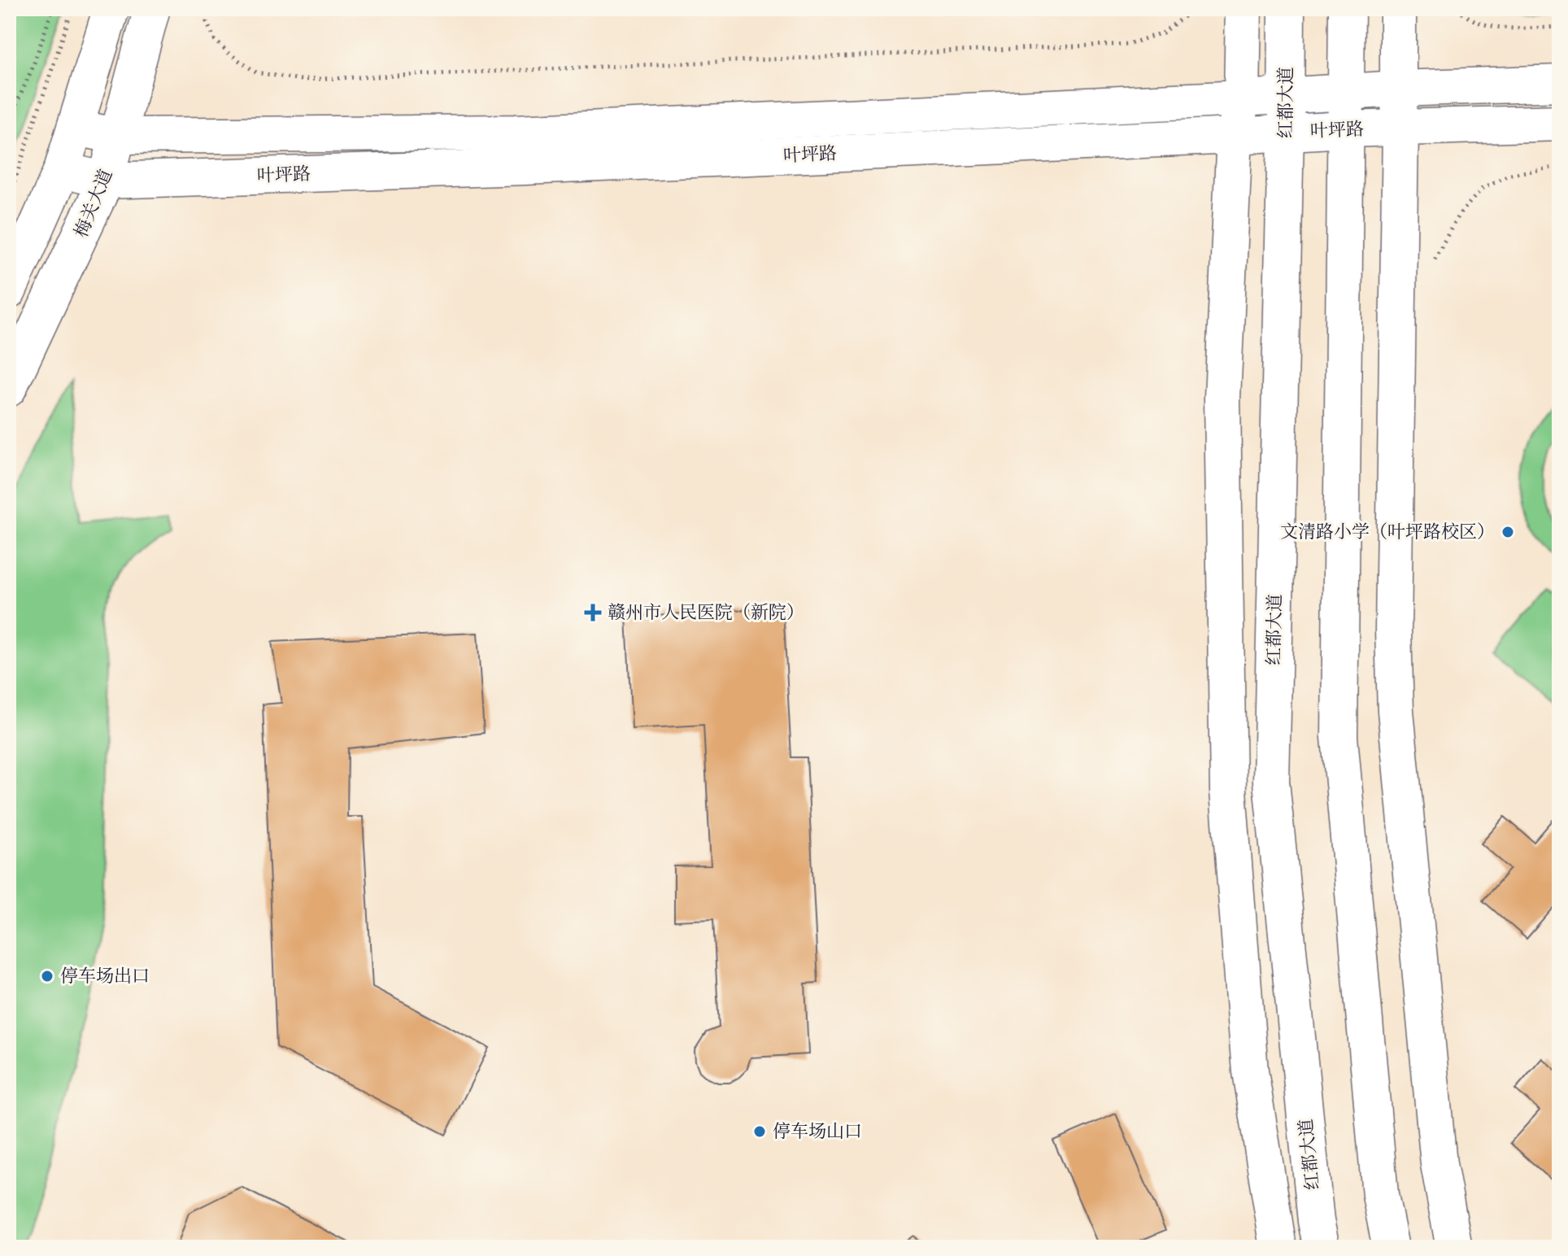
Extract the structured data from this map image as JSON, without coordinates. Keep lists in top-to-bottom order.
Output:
{
  "streets": {
    "street": ["红都大道", "叶坪路", "梅关大道"]
  },
  "crossings": [
    ["红都大道", "叶坪路"],
    ["叶坪路", "梅关大道"]
  ],
  "places": {
    "other": ["文清路小学（叶坪路校区）", "停车场出口", "停车场山口"],
    "health": ["赣州市人民医院（新院）"]
  }
}
